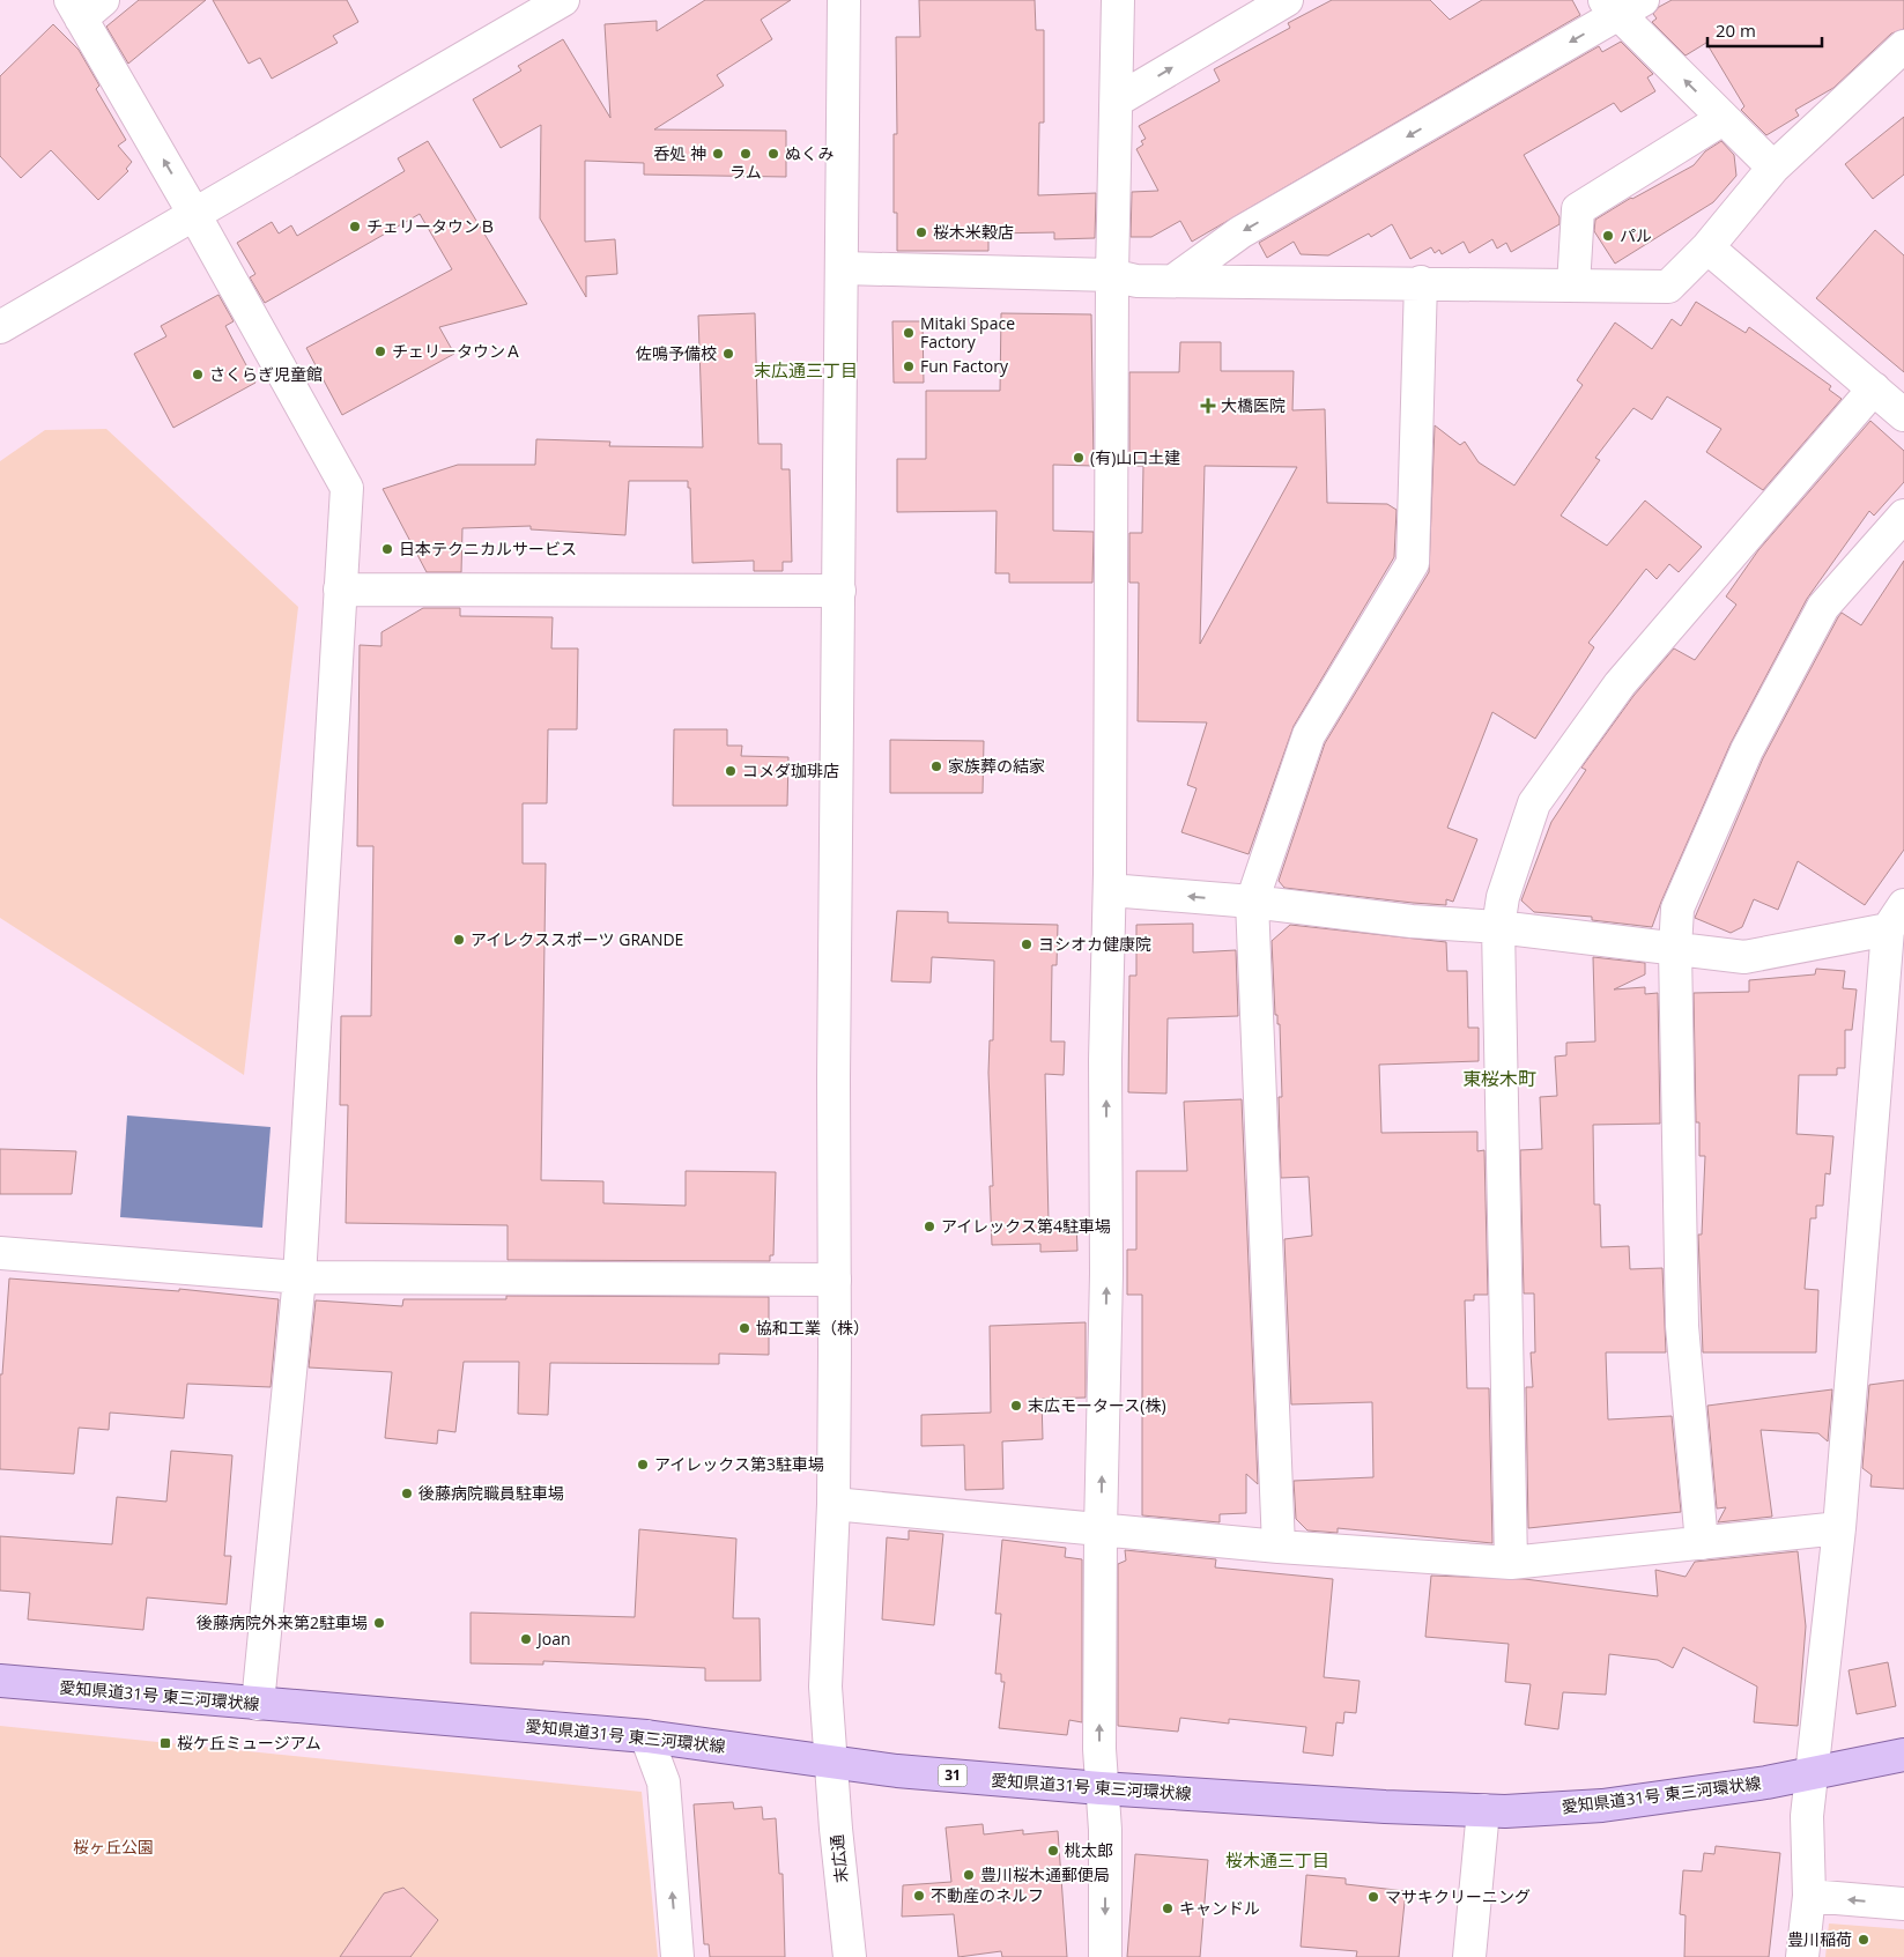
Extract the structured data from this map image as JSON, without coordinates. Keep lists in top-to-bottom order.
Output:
{
  "streets": {
    "main road": ["愛知県道31号 東三河環状線", "31"],
    "street": ["末広通"]
  },
  "crossings": [
    ["愛知県道31号 東三河環状線", "末広通"]
  ],
  "districts": ["末広通三丁目", "東桜木町", "桜木通三丁目"],
  "parks": ["桜ヶ丘公園"],
  "places": {
    "other": [
      "呑処 神",
      "ラム",
      "ぬくみ",
      "チェリータウンＢ",
      "桜木米穀店",
      "パル",
      "Mitaki Space Factory",
      "チェリータウンＡ",
      "佐鳴予備校",
      "Fun Factory",
      "さくらぎ児童館",
      "(有)山口土建",
      "日本テクニカルサービス",
      "家族葬の結家",
      "コメダ珈琲店",
      "アイレクススポーツ GRANDE",
      "ヨシオカ健康院",
      "アイレックス第4駐車場",
      "協和工業（株）",
      "末広モータース(株)",
      "アイレックス第3駐車場",
      "後藤病院職員駐車場",
      "後藤病院外来第2駐車場",
      "Joan",
      "桃太郎",
      "豊川桜木通郵便局",
      "不動産のネルフ",
      "マサキクリーニング",
      "キャンドル",
      "豊川稲荷"
    ],
    "health": ["大橋医院"],
    "transit": ["桜ケ丘ミュージアム"]
  },
  "scale_bar": "20 m"
}
